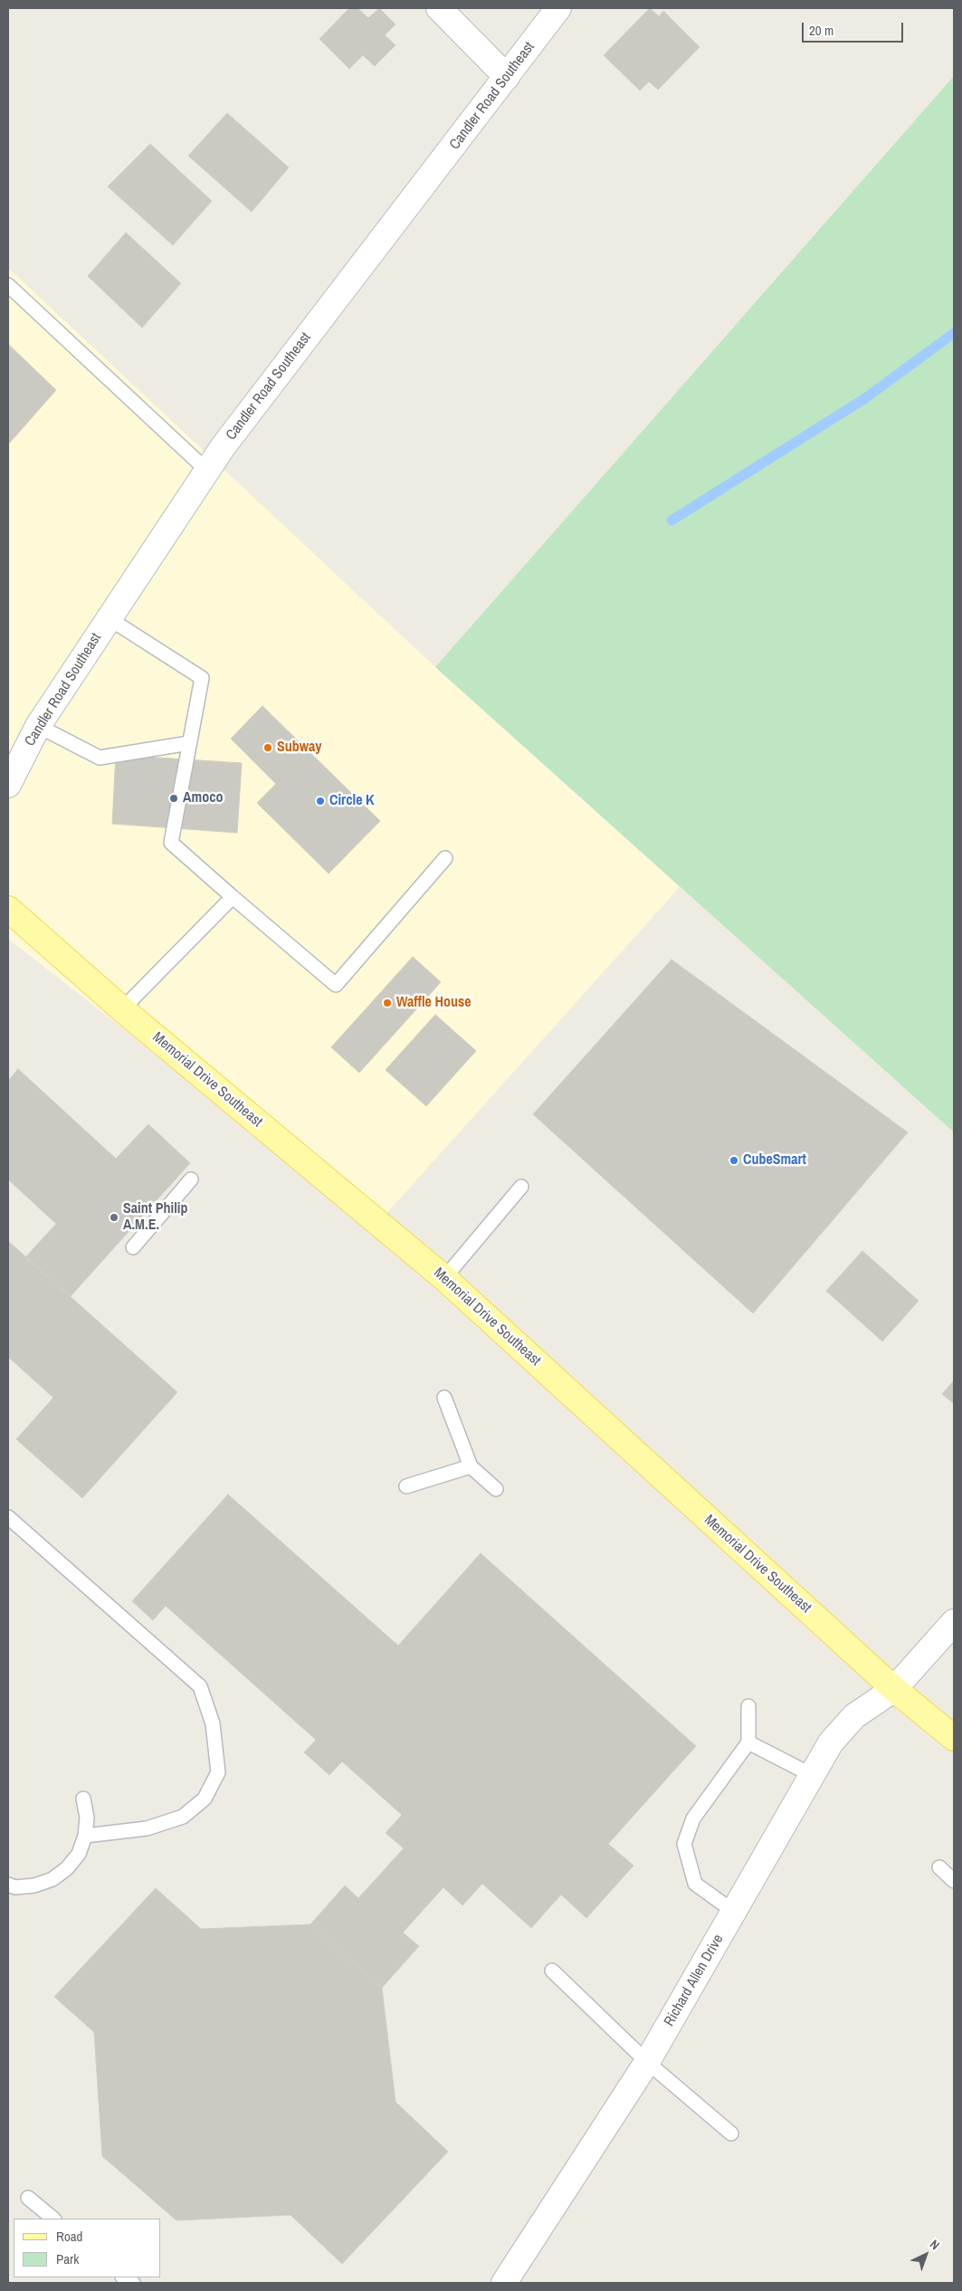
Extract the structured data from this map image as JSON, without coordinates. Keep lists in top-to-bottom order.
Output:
{
  "streets": {
    "main road": ["Candler Road Southeast", "Memorial Drive Southeast", "Richard Allen Drive"]
  },
  "crossings": [
    ["Memorial Drive Southeast", "Richard Allen Drive"]
  ],
  "places": [
    "Subway",
    "Amoco",
    "Circle K",
    "Waffle House",
    "CubeSmart",
    "Saint Philip A.M.E."
  ],
  "legend": ["Road", "Park"],
  "scale_bar": "20 m",
  "north": "top right"
}
